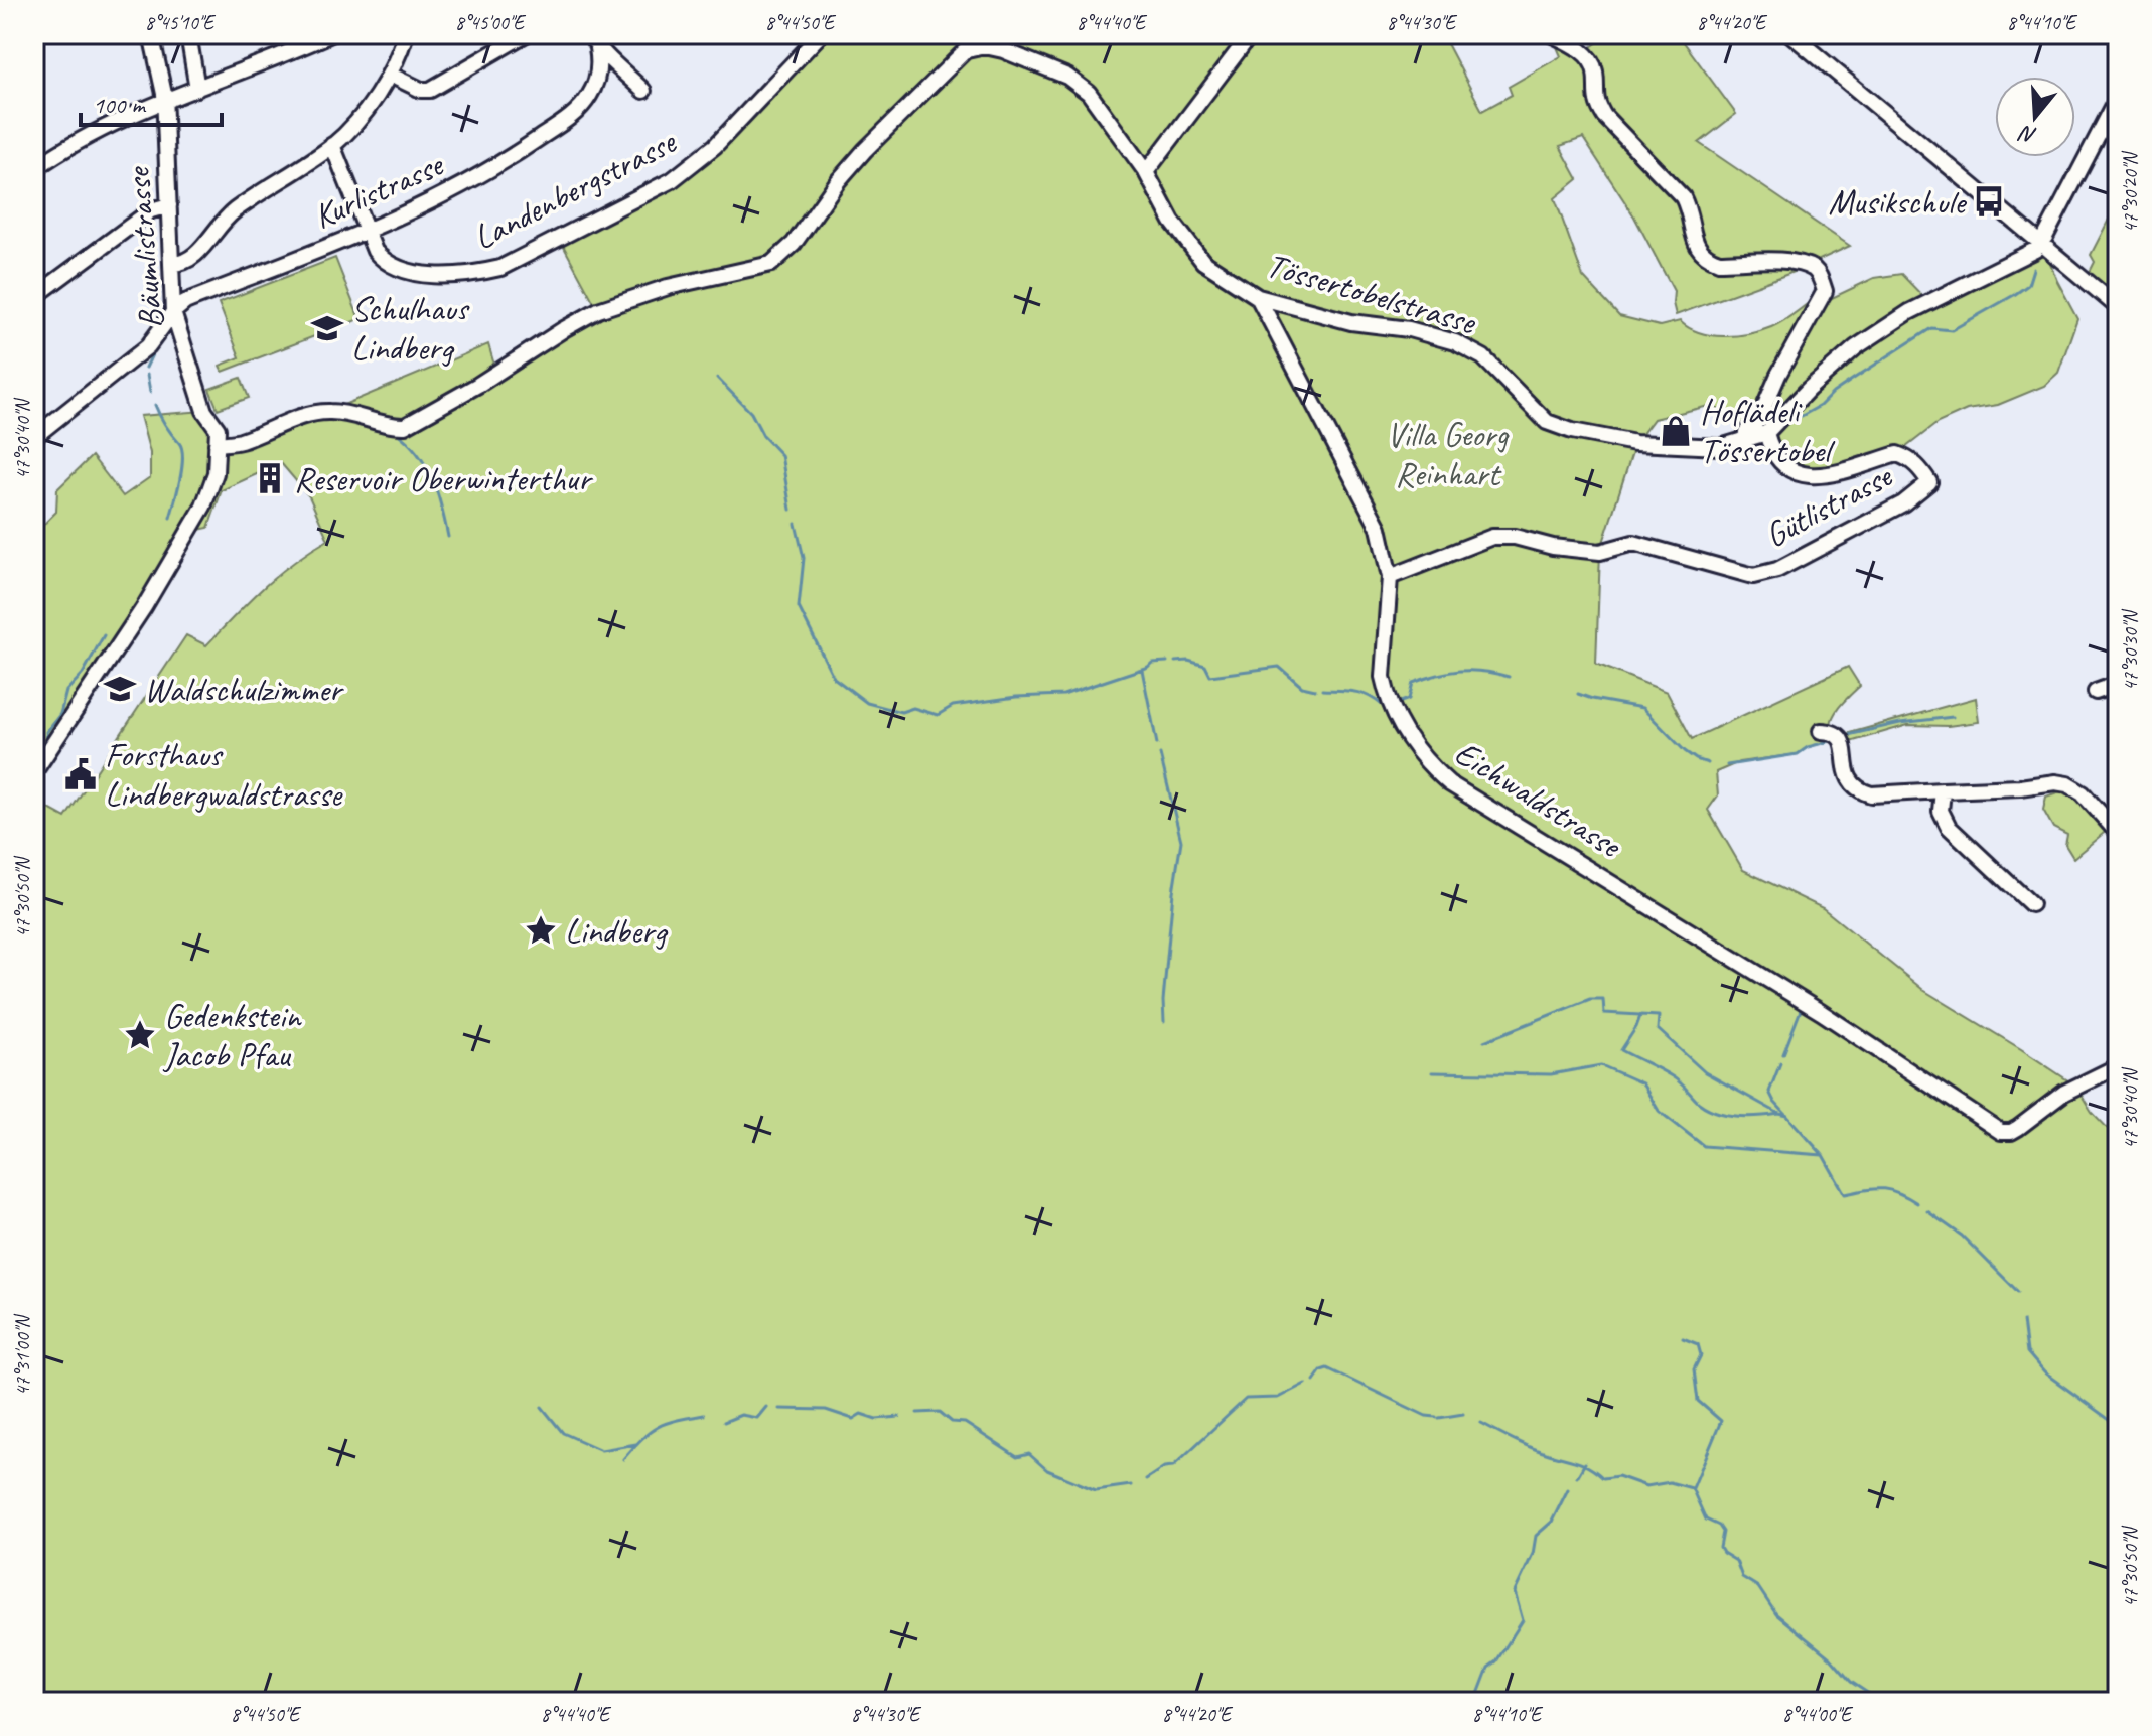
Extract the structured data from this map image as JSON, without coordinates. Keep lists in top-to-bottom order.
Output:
{
  "streets": {
    "street": [
      "Landenbergstrasse",
      "Kurlistrasse",
      "Bäumlistrasse",
      "Tössertobelstrasse",
      "Gütlistrasse",
      "Eichwaldstrasse"
    ]
  },
  "crossings": [
    ["Landenbergstrasse", "Kurlistrasse"],
    ["Kurlistrasse", "Bäumlistrasse"],
    ["Bäumlistrasse", "Tössertobelstrasse"],
    ["Tössertobelstrasse", "Gütlistrasse"],
    ["Tössertobelstrasse", "Eichwaldstrasse"],
    ["Gütlistrasse", "Eichwaldstrasse"]
  ],
  "parks": ["Villa Georg Reinhart"],
  "places": {
    "bus stop": ["Musikschule"],
    "school or university": ["Schulhaus Lindberg", "Waldschulzimmer"],
    "shop": ["Hoflädeli Tössertobel"],
    "building": ["Reservoir Oberwinterthur"],
    "public building": ["Forsthaus Lindbergwaldstrasse"],
    "place": ["Lindberg", "Gedenkstein Jacob Pfau"]
  },
  "scale_bar": "100 m",
  "north": "bottom",
  "coordinates": [
    "8°45'10\"E",
    "8°45'00\"E",
    "8°44'50\"E",
    "8°44'40\"E",
    "8°44'30\"E",
    "8°44'20\"E",
    "8°44'10\"E",
    "47°30'20\"N",
    "47°30'40\"N",
    "47°30'30\"N",
    "47°30'50\"N",
    "47°31'00\"N",
    "8°44'00\"E"
  ]
}
